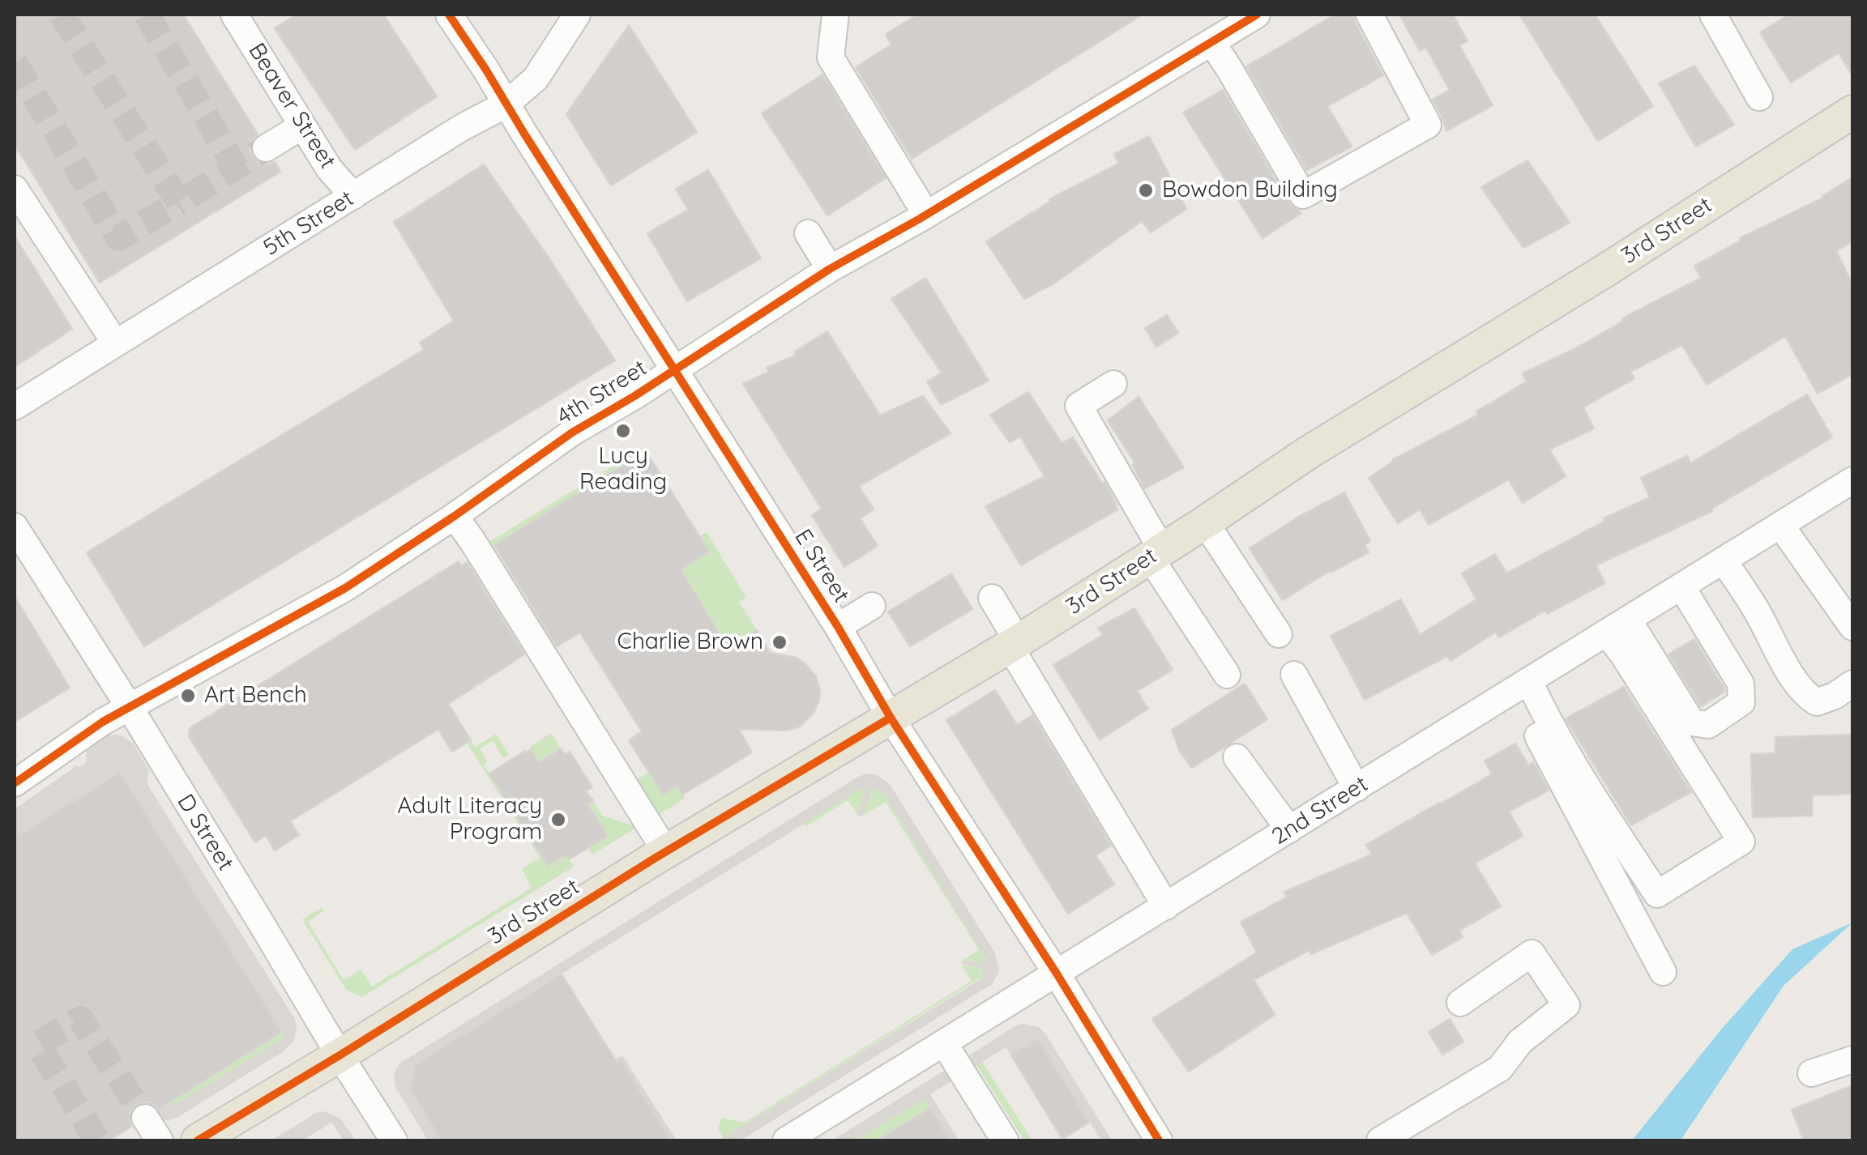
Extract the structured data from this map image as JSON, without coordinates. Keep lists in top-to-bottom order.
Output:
{
  "streets": {
    "main road": ["3rd Street"],
    "street": [
      "Beaver Street",
      "5th Street",
      "4th Street",
      "E Street",
      "2nd Street",
      "D Street"
    ]
  },
  "crossings": [
    ["Beaver Street", "5th Street"],
    ["5th Street", "E Street"],
    ["3rd Street", "E Street"],
    ["3rd Street", "D Street"],
    ["4th Street", "E Street"],
    ["4th Street", "D Street"],
    ["E Street", "2nd Street"]
  ],
  "places": [
    "Bowdon Building",
    "Lucy Reading",
    "Charlie Brown",
    "Art Bench",
    "Adult Literacy Program"
  ]
}
